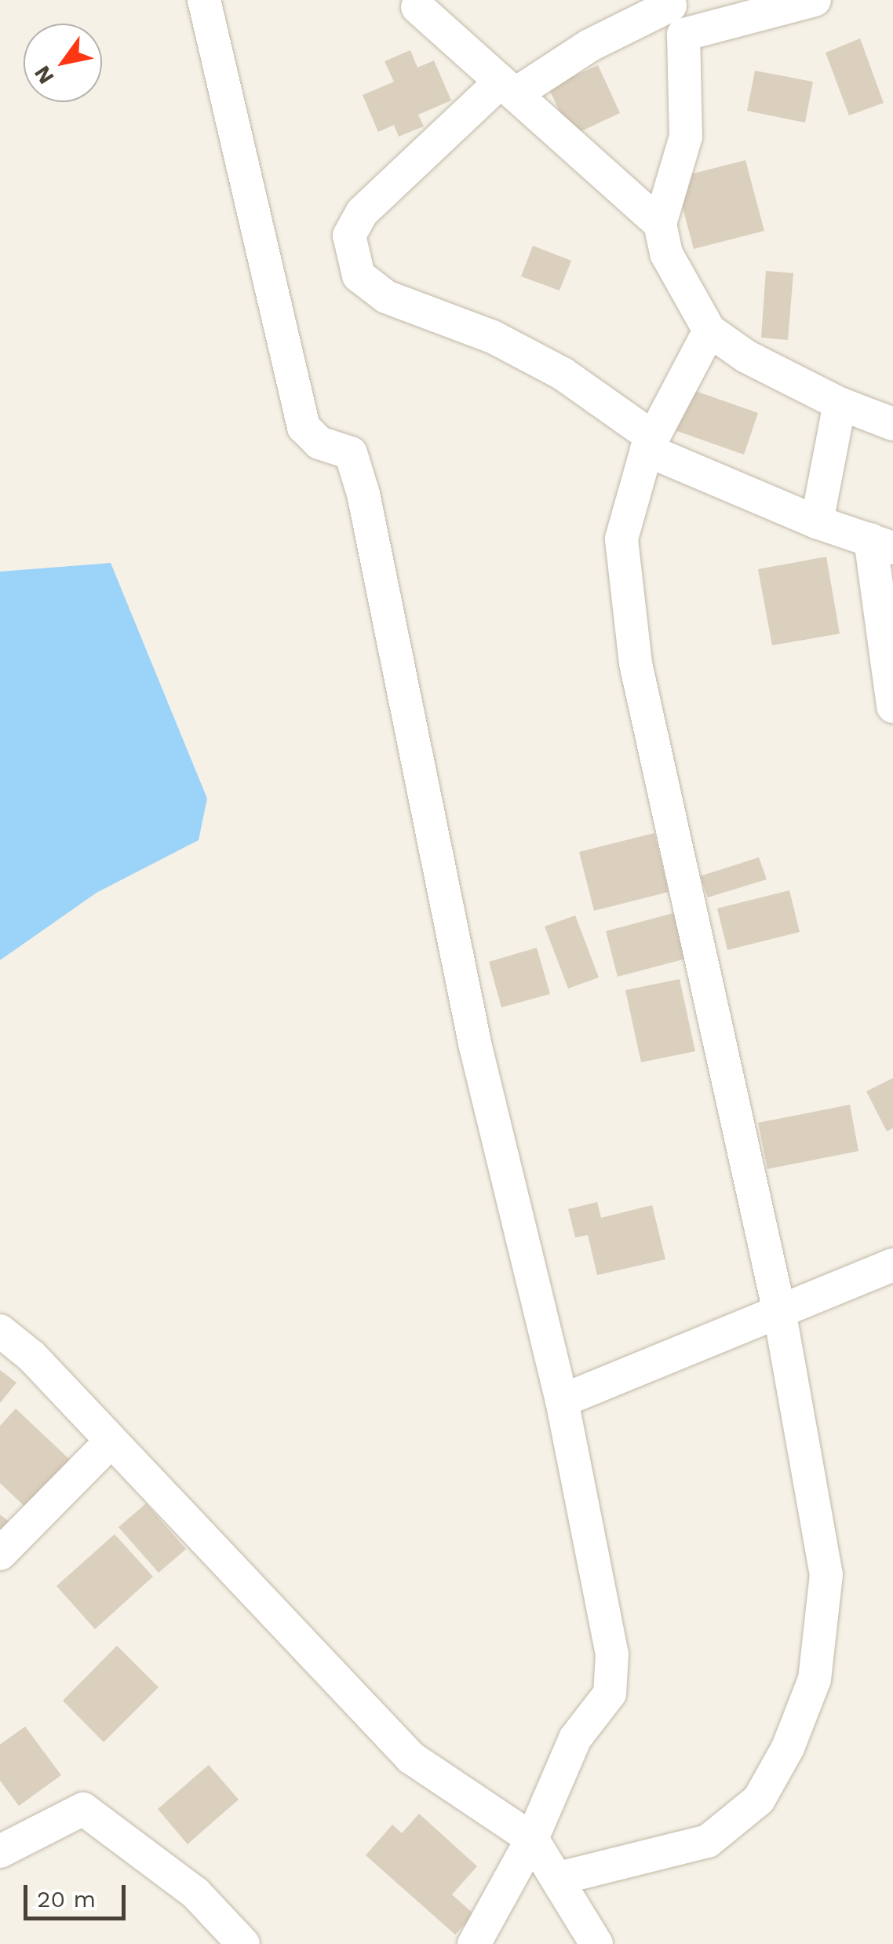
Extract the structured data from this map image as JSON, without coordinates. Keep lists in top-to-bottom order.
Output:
{
  "scale_bar": "20 m",
  "north": "bottom left"
}
